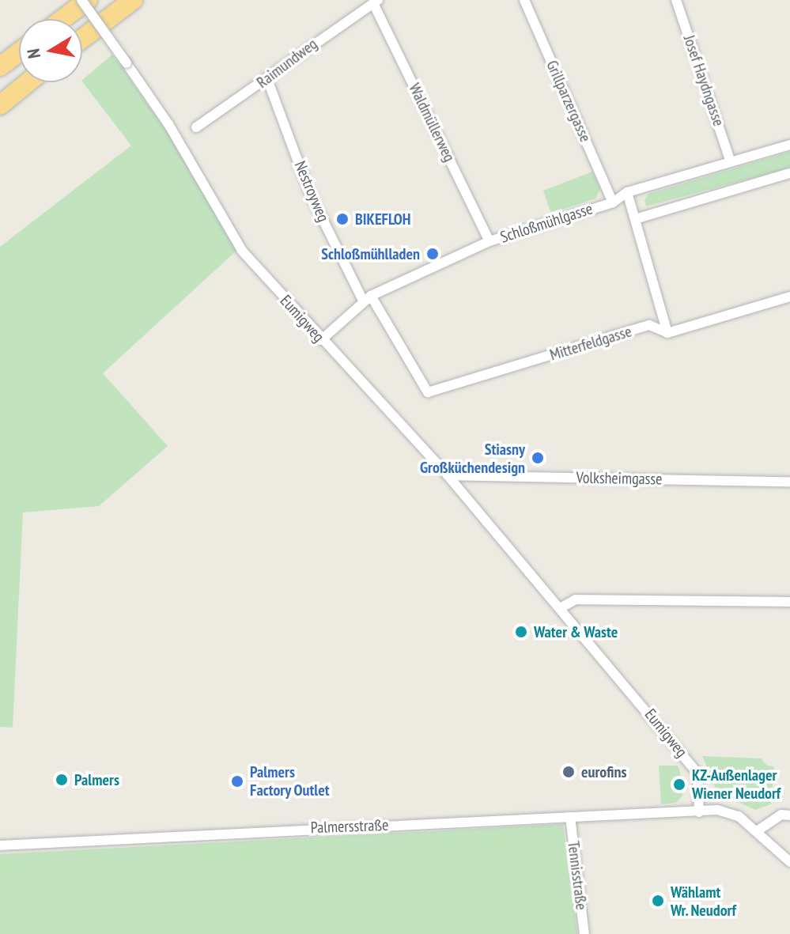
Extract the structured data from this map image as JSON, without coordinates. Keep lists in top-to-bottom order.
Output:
{
  "streets": {
    "street": [
      "Raimundweg",
      "Josef Haydngasse",
      "Grillparzergasse",
      "Waldmüllerweg",
      "Nestroyweg",
      "Schloßmühlgasse",
      "Eumigweg",
      "Mitterfeldgasse",
      "Volksheimgasse",
      "Palmersstraße",
      "Tennisstraße"
    ]
  },
  "crossings": [
    ["Raimundweg", "Waldmüllerweg"],
    ["Raimundweg", "Nestroyweg"],
    ["Josef Haydngasse", "Schloßmühlgasse"],
    ["Grillparzergasse", "Schloßmühlgasse"],
    ["Waldmüllerweg", "Schloßmühlgasse"],
    ["Nestroyweg", "Schloßmühlgasse"],
    ["Nestroyweg", "Mitterfeldgasse"],
    ["Schloßmühlgasse", "Eumigweg"],
    ["Eumigweg", "Volksheimgasse"],
    ["Eumigweg", "Palmersstraße"],
    ["Palmersstraße", "Tennisstraße"]
  ],
  "places": [
    "BIKEFLOH",
    "Schloßmühlladen",
    "Stiasny Großküchendesign",
    "Water & Waste",
    "eurofins",
    "Palmers",
    "Palmers Factory Outlet",
    "KZ-Außenlager Wiener Neudorf",
    "Wählamt Wr. Neudorf"
  ],
  "north": "left"
}
